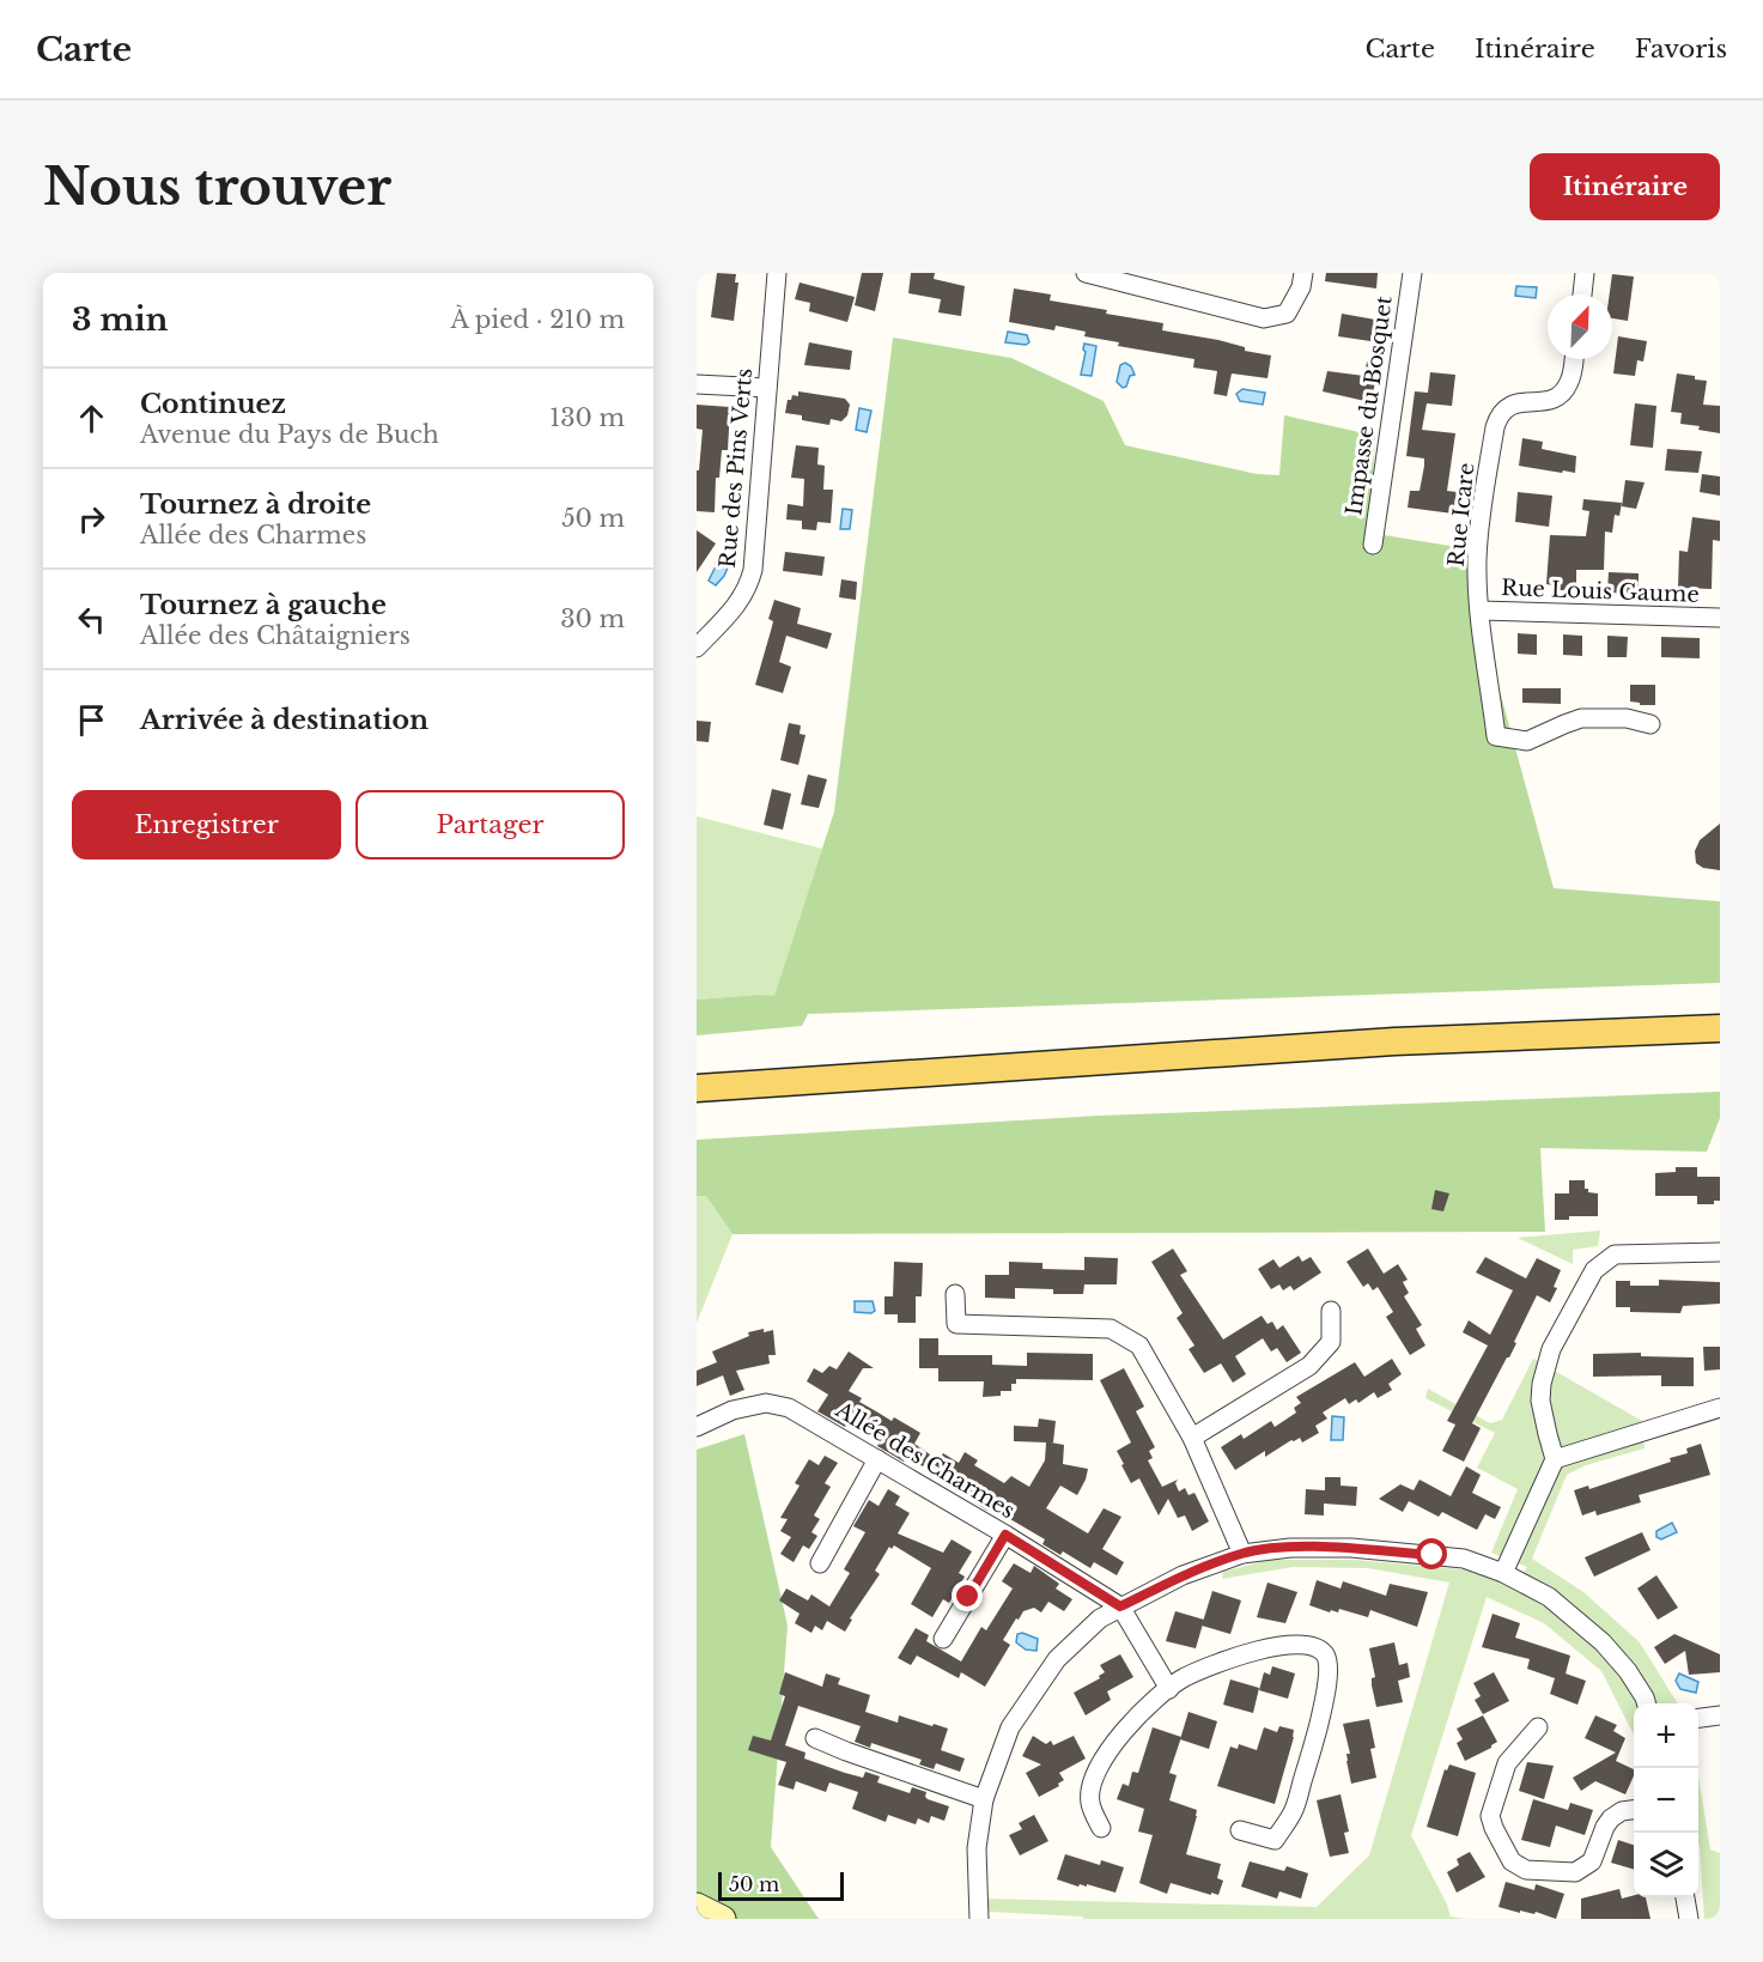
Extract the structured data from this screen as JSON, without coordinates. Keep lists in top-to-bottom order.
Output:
{
  "streets": {
    "street": [
      "Impasse du Bosquet",
      "Rue des Pins Verts",
      "Rue Icare",
      "Rue Louis Gaume",
      "Allée des Charmes"
    ]
  },
  "crossings": [
    ["Rue Icare", "Rue Louis Gaume"]
  ],
  "scale_bar": "50 m",
  "north": "top right",
  "page": {
    "header": "Carte",
    "nav": ["Carte", "Itinéraire", "Favoris"],
    "buttons": [
      "Itinéraire",
      ["Enregistrer", "Partager"]
    ],
    "title": "Nous trouver",
    "heading": ["3 min", "À pied · 210 m"],
    "list": [
      ["Continuez", "Avenue du Pays de Buch", "130 m"],
      ["Tournez à droite", "Allée des Charmes", "50 m"],
      ["Tournez à gauche", "Allée des Châtaigniers", "30 m"],
      "Arrivée à destination"
    ],
    "map_buttons": ["+", "−"],
    "scale": "50 m"
  }
}
